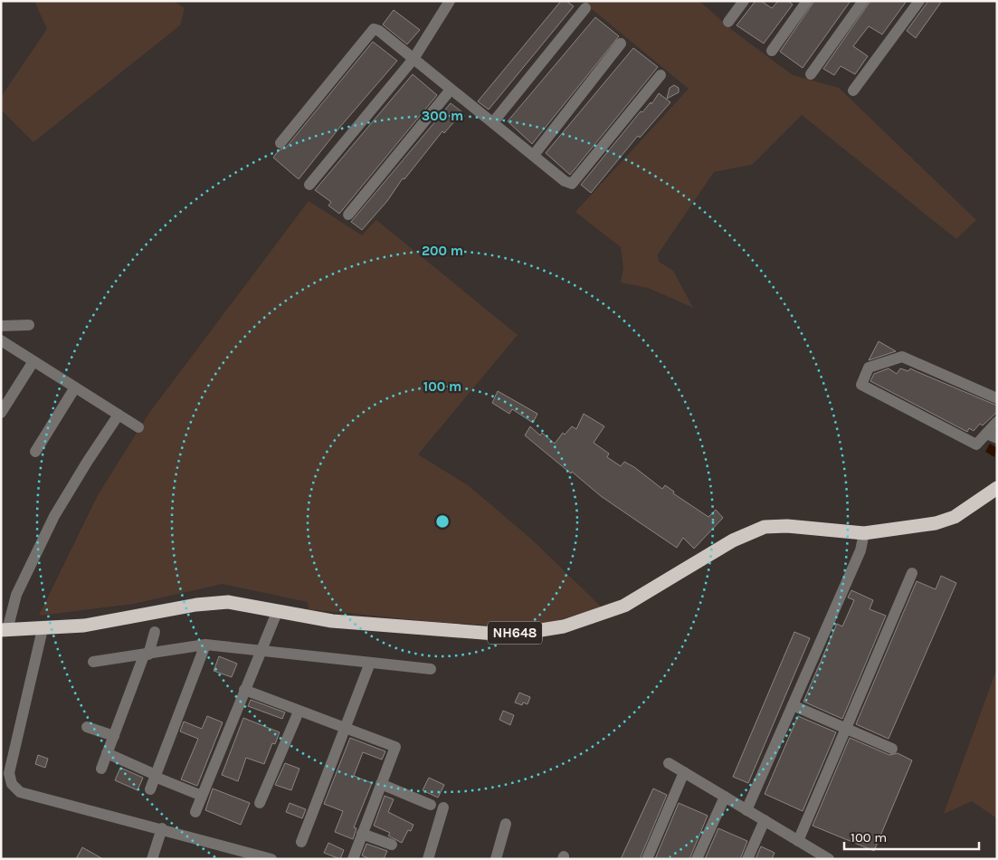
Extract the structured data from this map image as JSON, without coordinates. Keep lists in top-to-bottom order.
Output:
{
  "streets": {
    "highway": ["NH648"]
  },
  "scale_bar": "100 m",
  "rings": ["300 m", "200 m", "100 m"]
}
